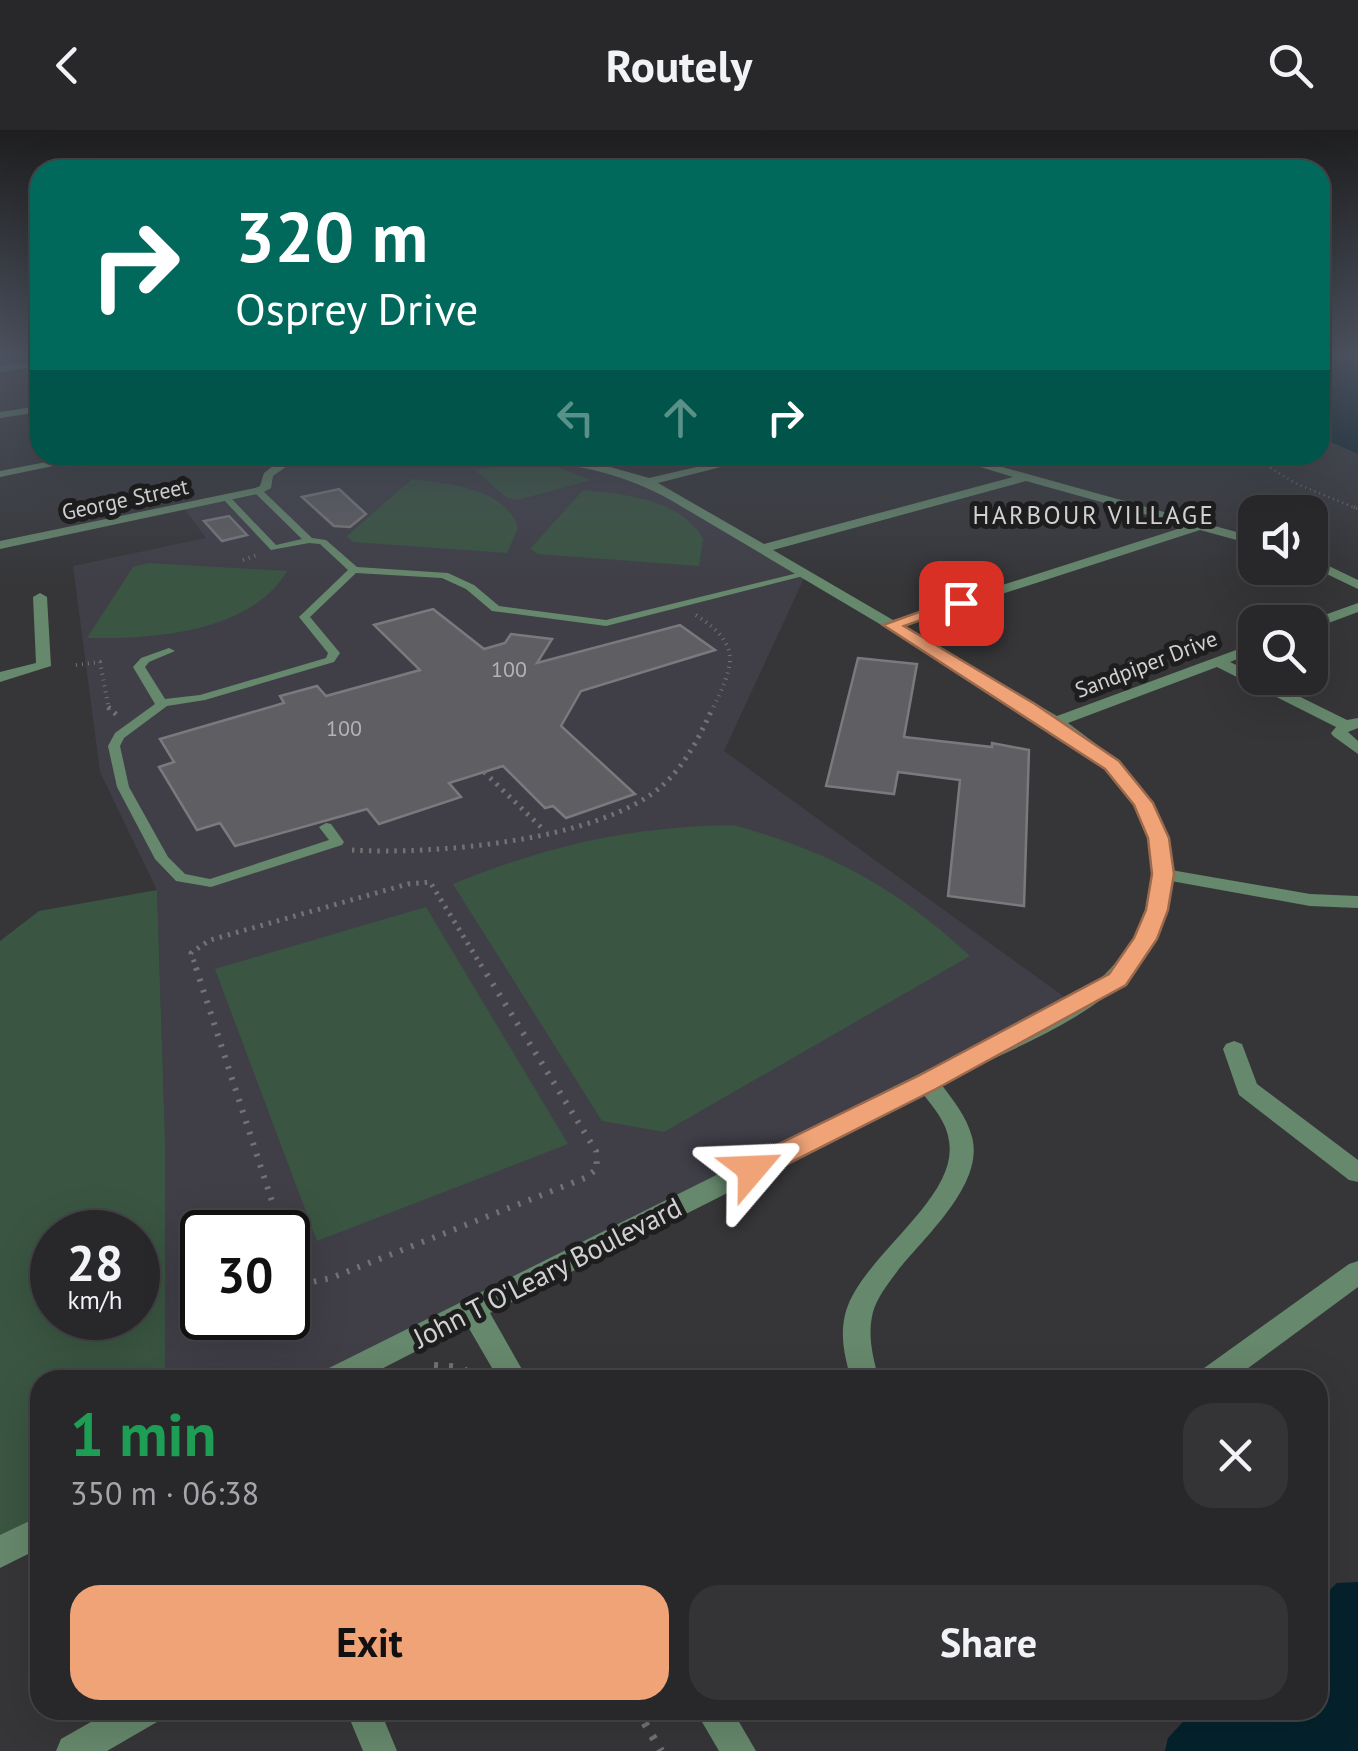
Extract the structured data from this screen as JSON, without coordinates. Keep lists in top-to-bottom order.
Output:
{
  "streets": {
    "street": ["George Street", "Sandpiper Drive", "John T O'Leary Boulevard"]
  },
  "crossings": [
    ["Sandpiper Drive", "John T O'Leary Boulevard"]
  ],
  "districts": ["HARBOUR VILLAGE"],
  "house_numbers": ["100", "100"],
  "page": {
    "header": "Routely",
    "turn": ["320 m", "Osprey Drive"],
    "speed": "28 km/h",
    "limit": "30",
    "heading": ["1 min", "350 m · 06:38"],
    "buttons": ["Exit", "Share"]
  }
}
